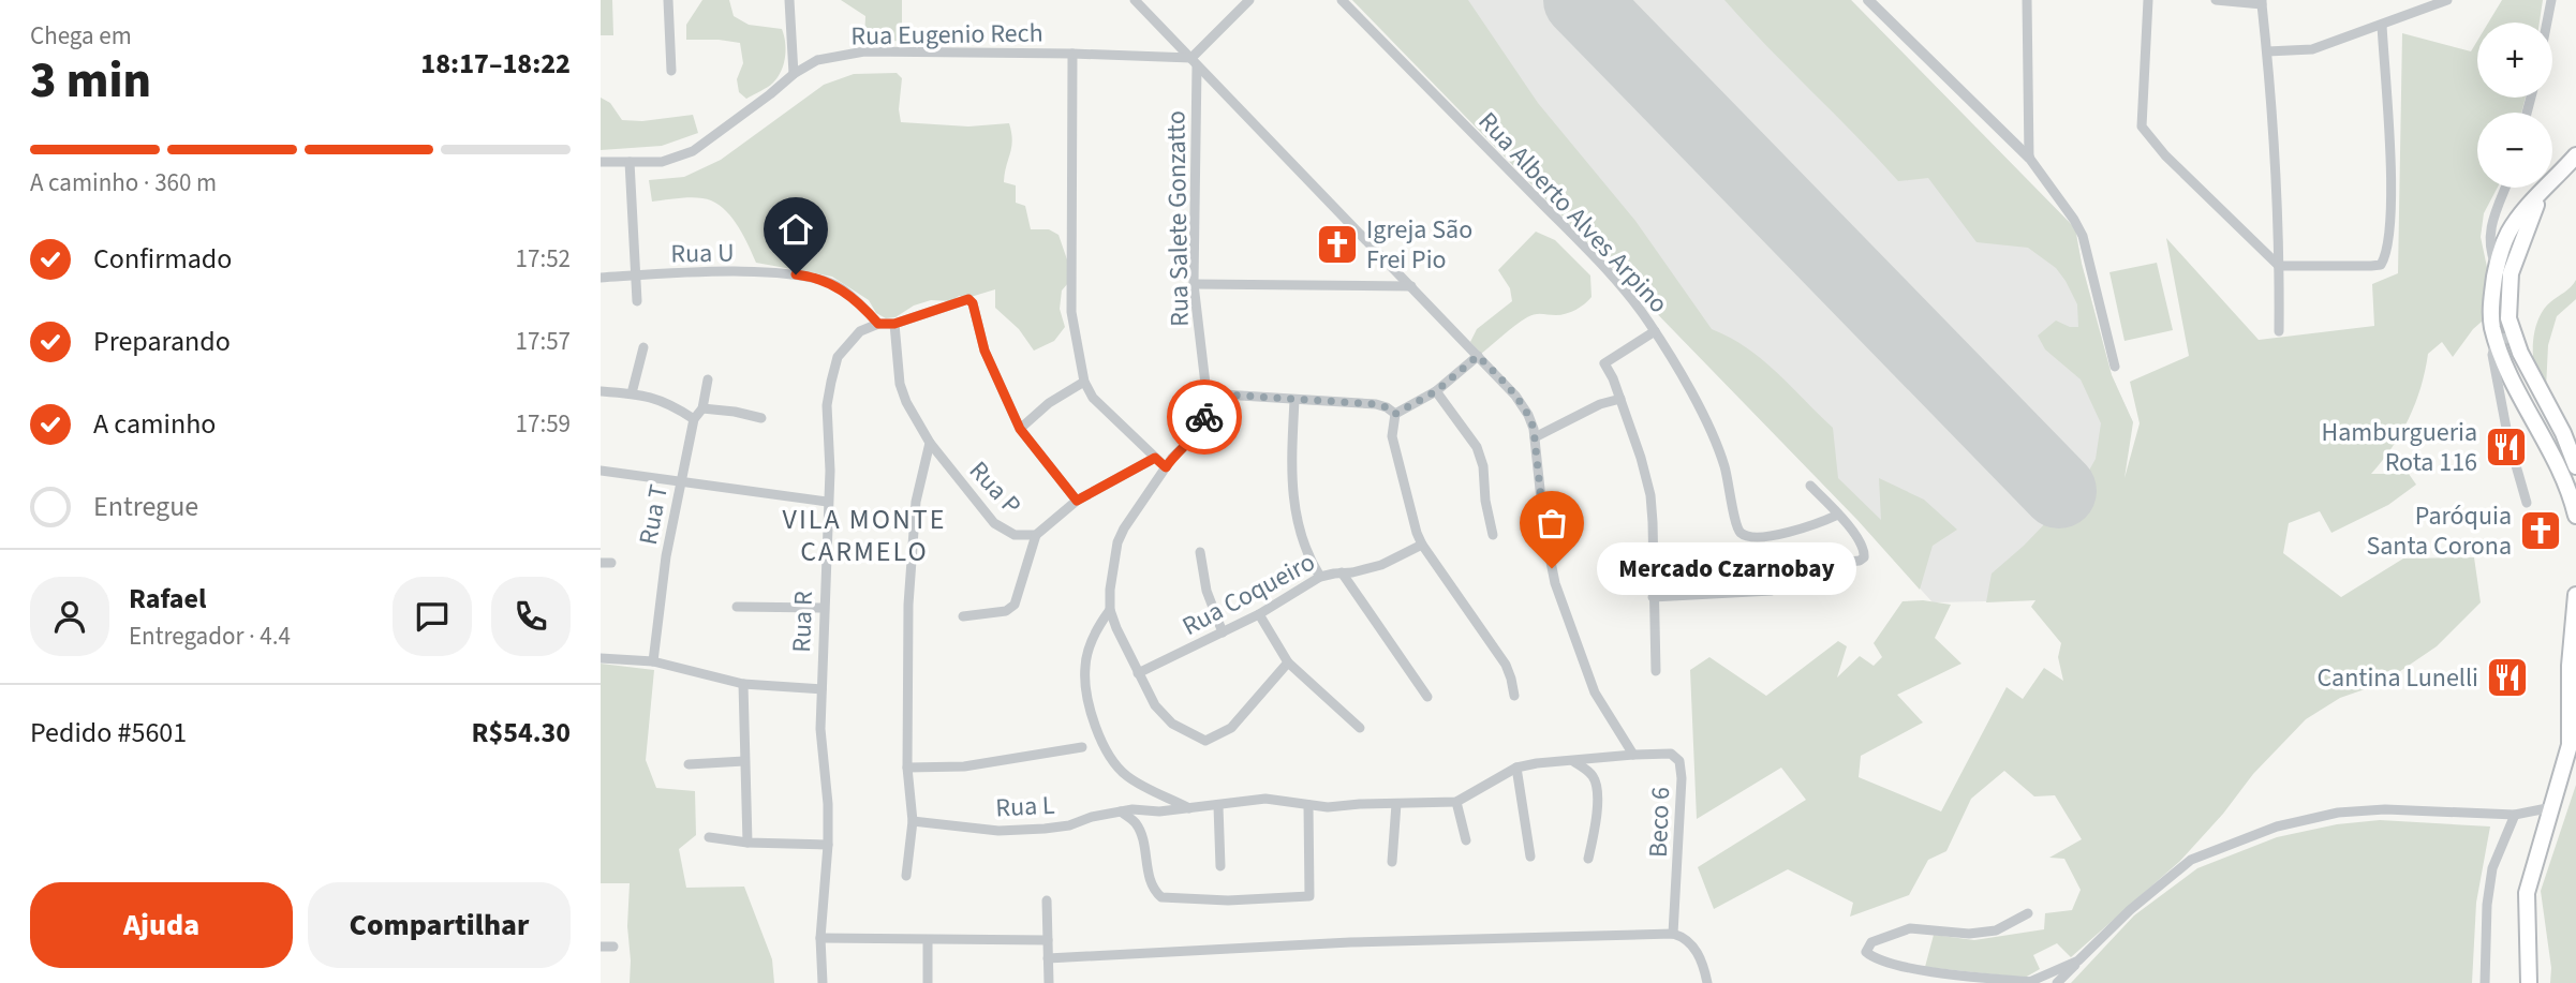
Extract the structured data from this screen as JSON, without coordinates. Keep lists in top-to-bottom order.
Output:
{
  "streets": {
    "street": [
      "Rua Eugenio Rech",
      "Rua Alberto Alves Arpino",
      "Rua Salete Gonzatto",
      "Rua U",
      "Rua P",
      "Rua T",
      "Rua Coqueiro",
      "Rua R",
      "Rua L",
      "Beco 6"
    ]
  },
  "crossings": [
    ["Rua Eugenio Rech", "Rua Salete Gonzatto"],
    ["Rua U", "Rua R"],
    ["Rua L", "Beco 6"]
  ],
  "districts": ["VILA MONTE CARMELO"],
  "places": {
    "church": ["Igreja São Frei Pio", "Paróquia Santa Corona"],
    "restaurant": ["Hamburgueria Rota 116", "Cantina Lunelli"],
    "other": ["Mercado Czarnobay"]
  },
  "page": {
    "heading": ["3 min", "Chega em", "18:17–18:22"],
    "panel": [
      "Rafael",
      "Entregador · 4.4",
      "Pedido #5601",
      "R$54.30"
    ],
    "map_buttons": ["+", "−"],
    "bar": "A caminho · 360 m",
    "list": [
      ["Confirmado", "17:52"],
      ["Preparando", "17:57"],
      ["A caminho", "17:59"],
      "Entregue"
    ],
    "bubble": "Mercado Czarnobay",
    "buttons": ["Ajuda", "Compartilhar"]
  }
}
